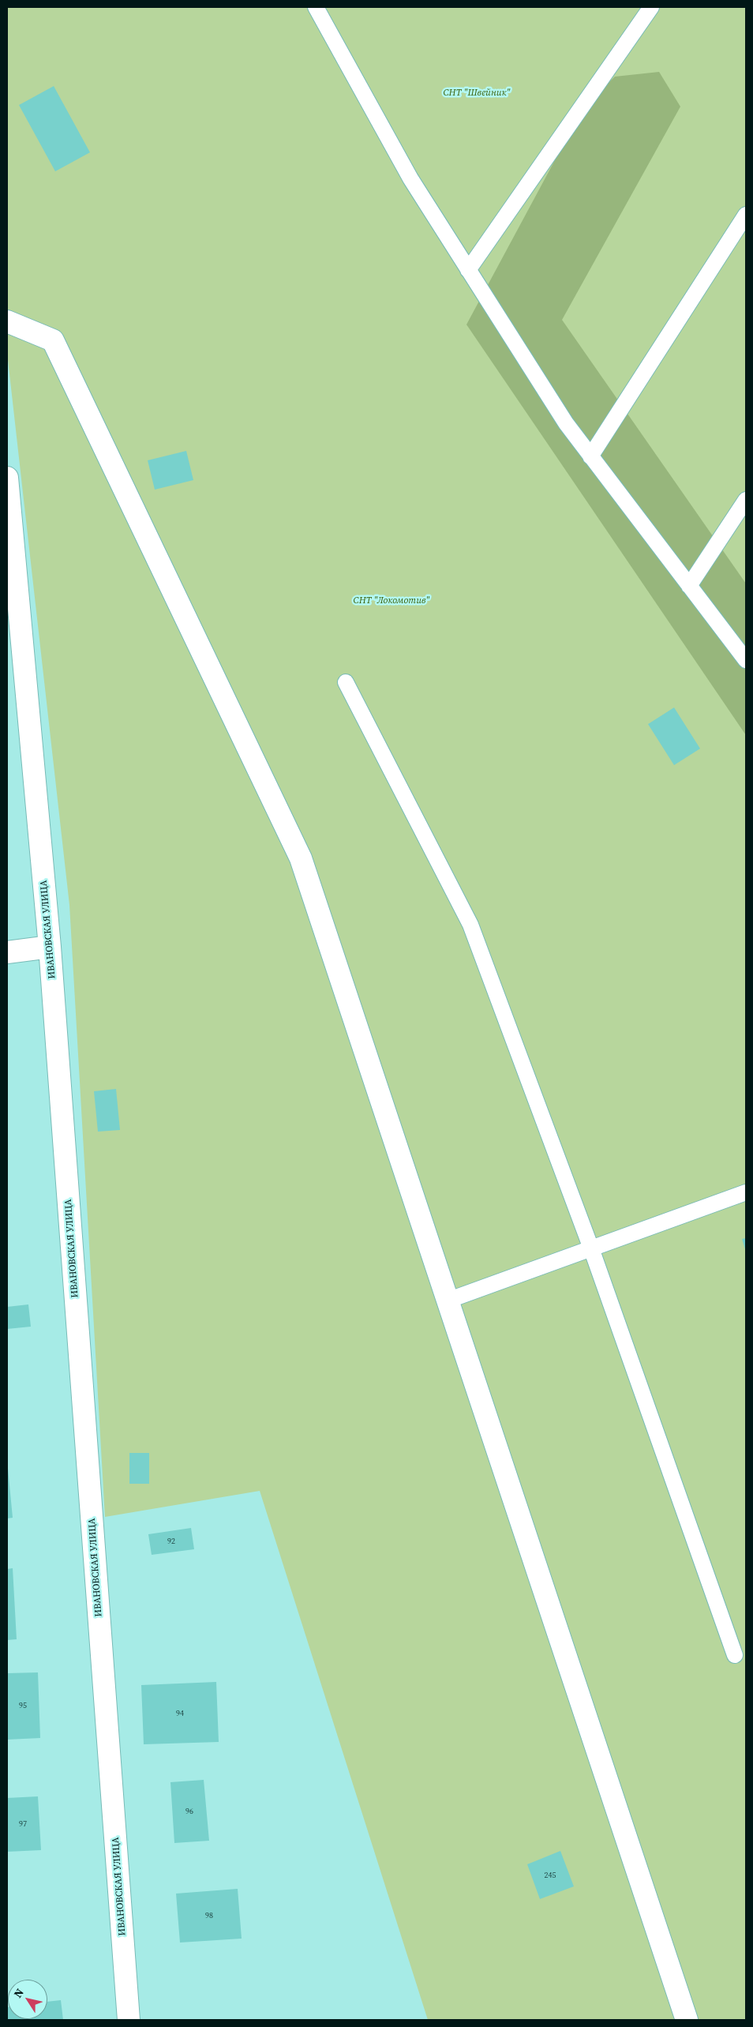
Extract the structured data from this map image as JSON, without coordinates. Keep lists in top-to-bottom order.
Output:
{
  "streets": {
    "street": ["ИВАНОВСКАЯ УЛИЦА"]
  },
  "parks": ["СНТ \"Швейник\"", "СНТ \"Локомотив\""],
  "house_numbers": [
    "92",
    "95",
    "94",
    "96",
    "97",
    "245",
    "98"
  ],
  "north": "top left"
}
